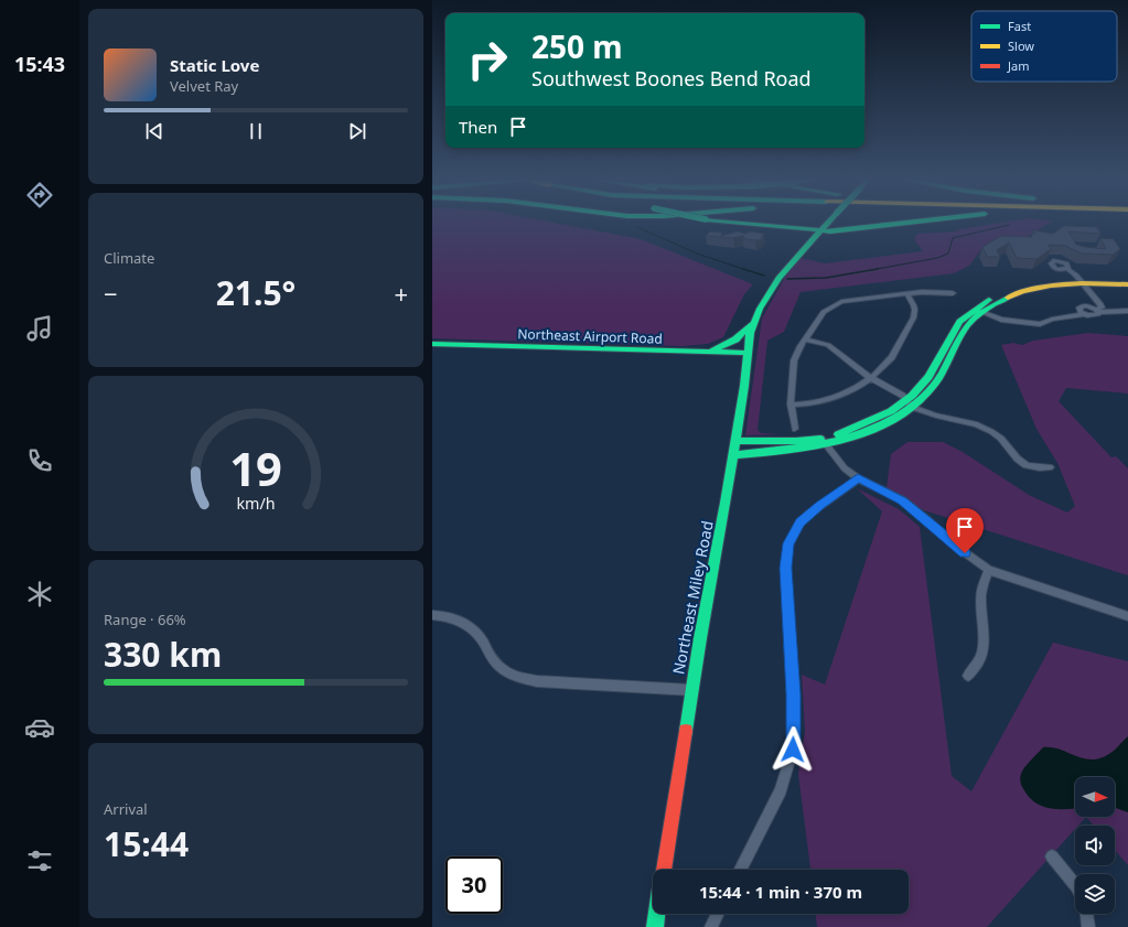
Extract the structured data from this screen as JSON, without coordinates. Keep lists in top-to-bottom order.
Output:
{
  "streets": {
    "main road": ["Northeast Airport Road", "Northeast Miley Road"]
  },
  "crossings": [
    ["Northeast Airport Road", "Northeast Miley Road"]
  ],
  "legend": ["Fast", "Slow", "Jam"],
  "north": "right",
  "page": {
    "tabs": "15:43",
    "turn": ["250 m", "Southwest Boones Bend Road"],
    "song": ["Static Love", "Velvet Ray"],
    "then": "Then",
    "tile": [
      "Climate",
      ["Range · 66%", "330 km"],
      ["Arrival", "15:44"]
    ],
    "heat": ["−", "21.5°", "+"],
    "limit": "30",
    "trip": "15:44 · 1 min · 370 m",
    "gauge": ["19", "km/h"]
  }
}
